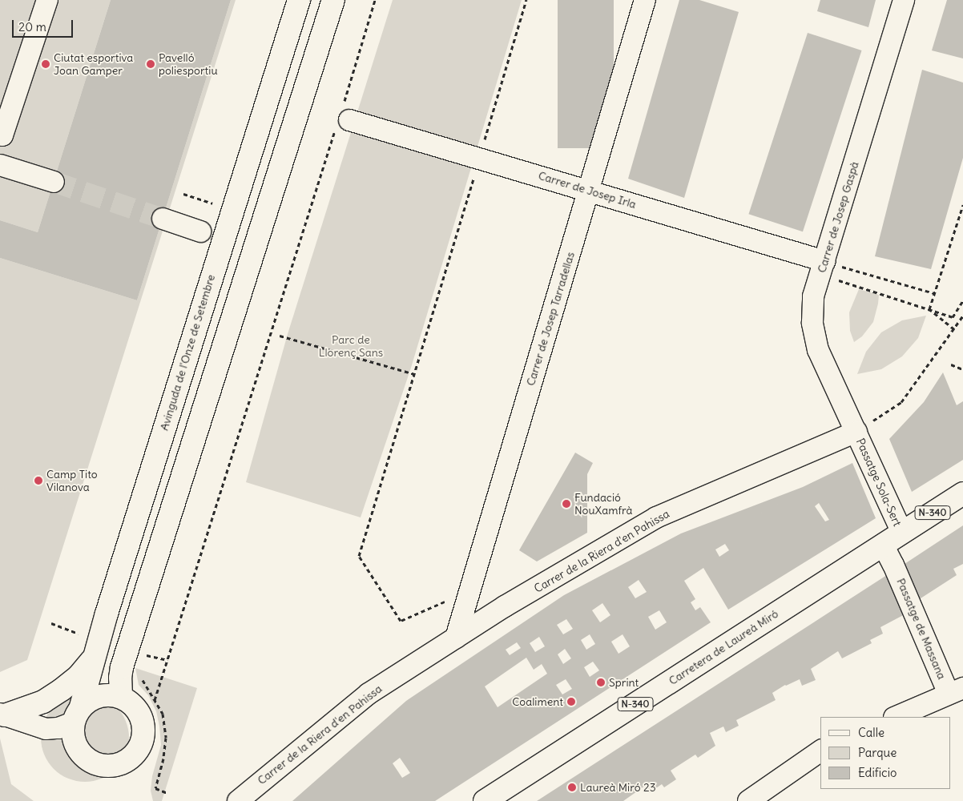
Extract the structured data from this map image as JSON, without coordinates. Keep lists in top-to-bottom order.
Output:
{
  "streets": {
    "main road": ["Avinguda de l'Onze de Setembre", "N-340", "Carretera de Laureà Miró"],
    "street": [
      "Carrer de Josep Irla",
      "Carrer de Josep Gaspà",
      "Carrer de Josep Tarradellas",
      "Passatge Sola-Sert",
      "Carrer de la Riera d'en Pahissa",
      "Passatge de Massana"
    ]
  },
  "crossings": [
    ["Carrer de Josep Irla", "Carrer de Josep Gaspà"],
    ["Carrer de Josep Irla", "Carrer de Josep Tarradellas"],
    ["Carrer de Josep Gaspà", "Passatge Sola-Sert"],
    ["Carrer de Josep Gaspà", "Carrer de la Riera d'en Pahissa"],
    ["Carrer de Josep Tarradellas", "Carrer de la Riera d'en Pahissa"],
    ["Passatge Sola-Sert", "Carrer de la Riera d'en Pahissa"],
    ["Passatge Sola-Sert", "Carretera de Laureà Miró"],
    ["Passatge de Massana", "Carretera de Laureà Miró"]
  ],
  "parks": ["Parc de Llorenç Sans"],
  "places": [
    "Ciutat esportiva Joan Gamper",
    "Pavelló poliesportiu",
    "Camp Tito Vilanova",
    "Fundació NouXamfrà",
    "Sprint",
    "Coaliment",
    "Laureà Miró 23"
  ],
  "legend": ["Calle", "Parque", "Edificio"],
  "scale_bar": "20 m"
}
